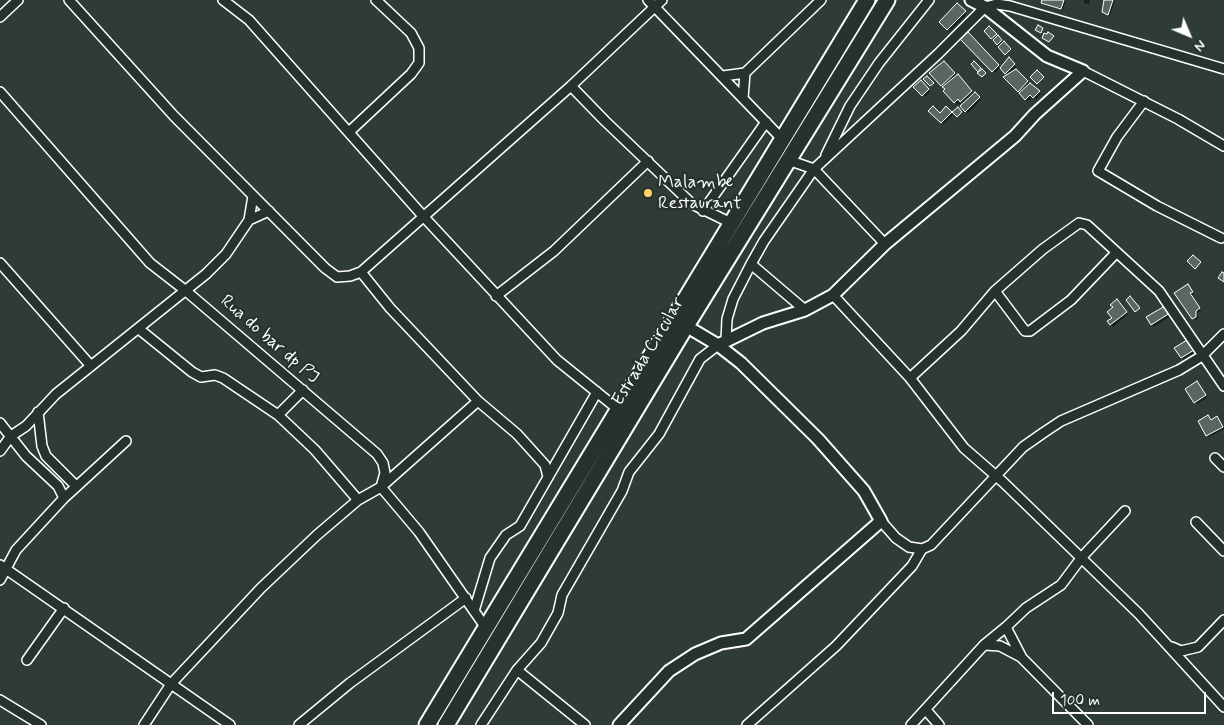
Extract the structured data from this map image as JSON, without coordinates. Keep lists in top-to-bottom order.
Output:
{
  "streets": {
    "main road": ["Estrada Circular"],
    "street": ["Rua do bar dp PJ"]
  },
  "places": ["Malambe Restaurant"],
  "scale_bar": "100 m",
  "north": "bottom right"
}
